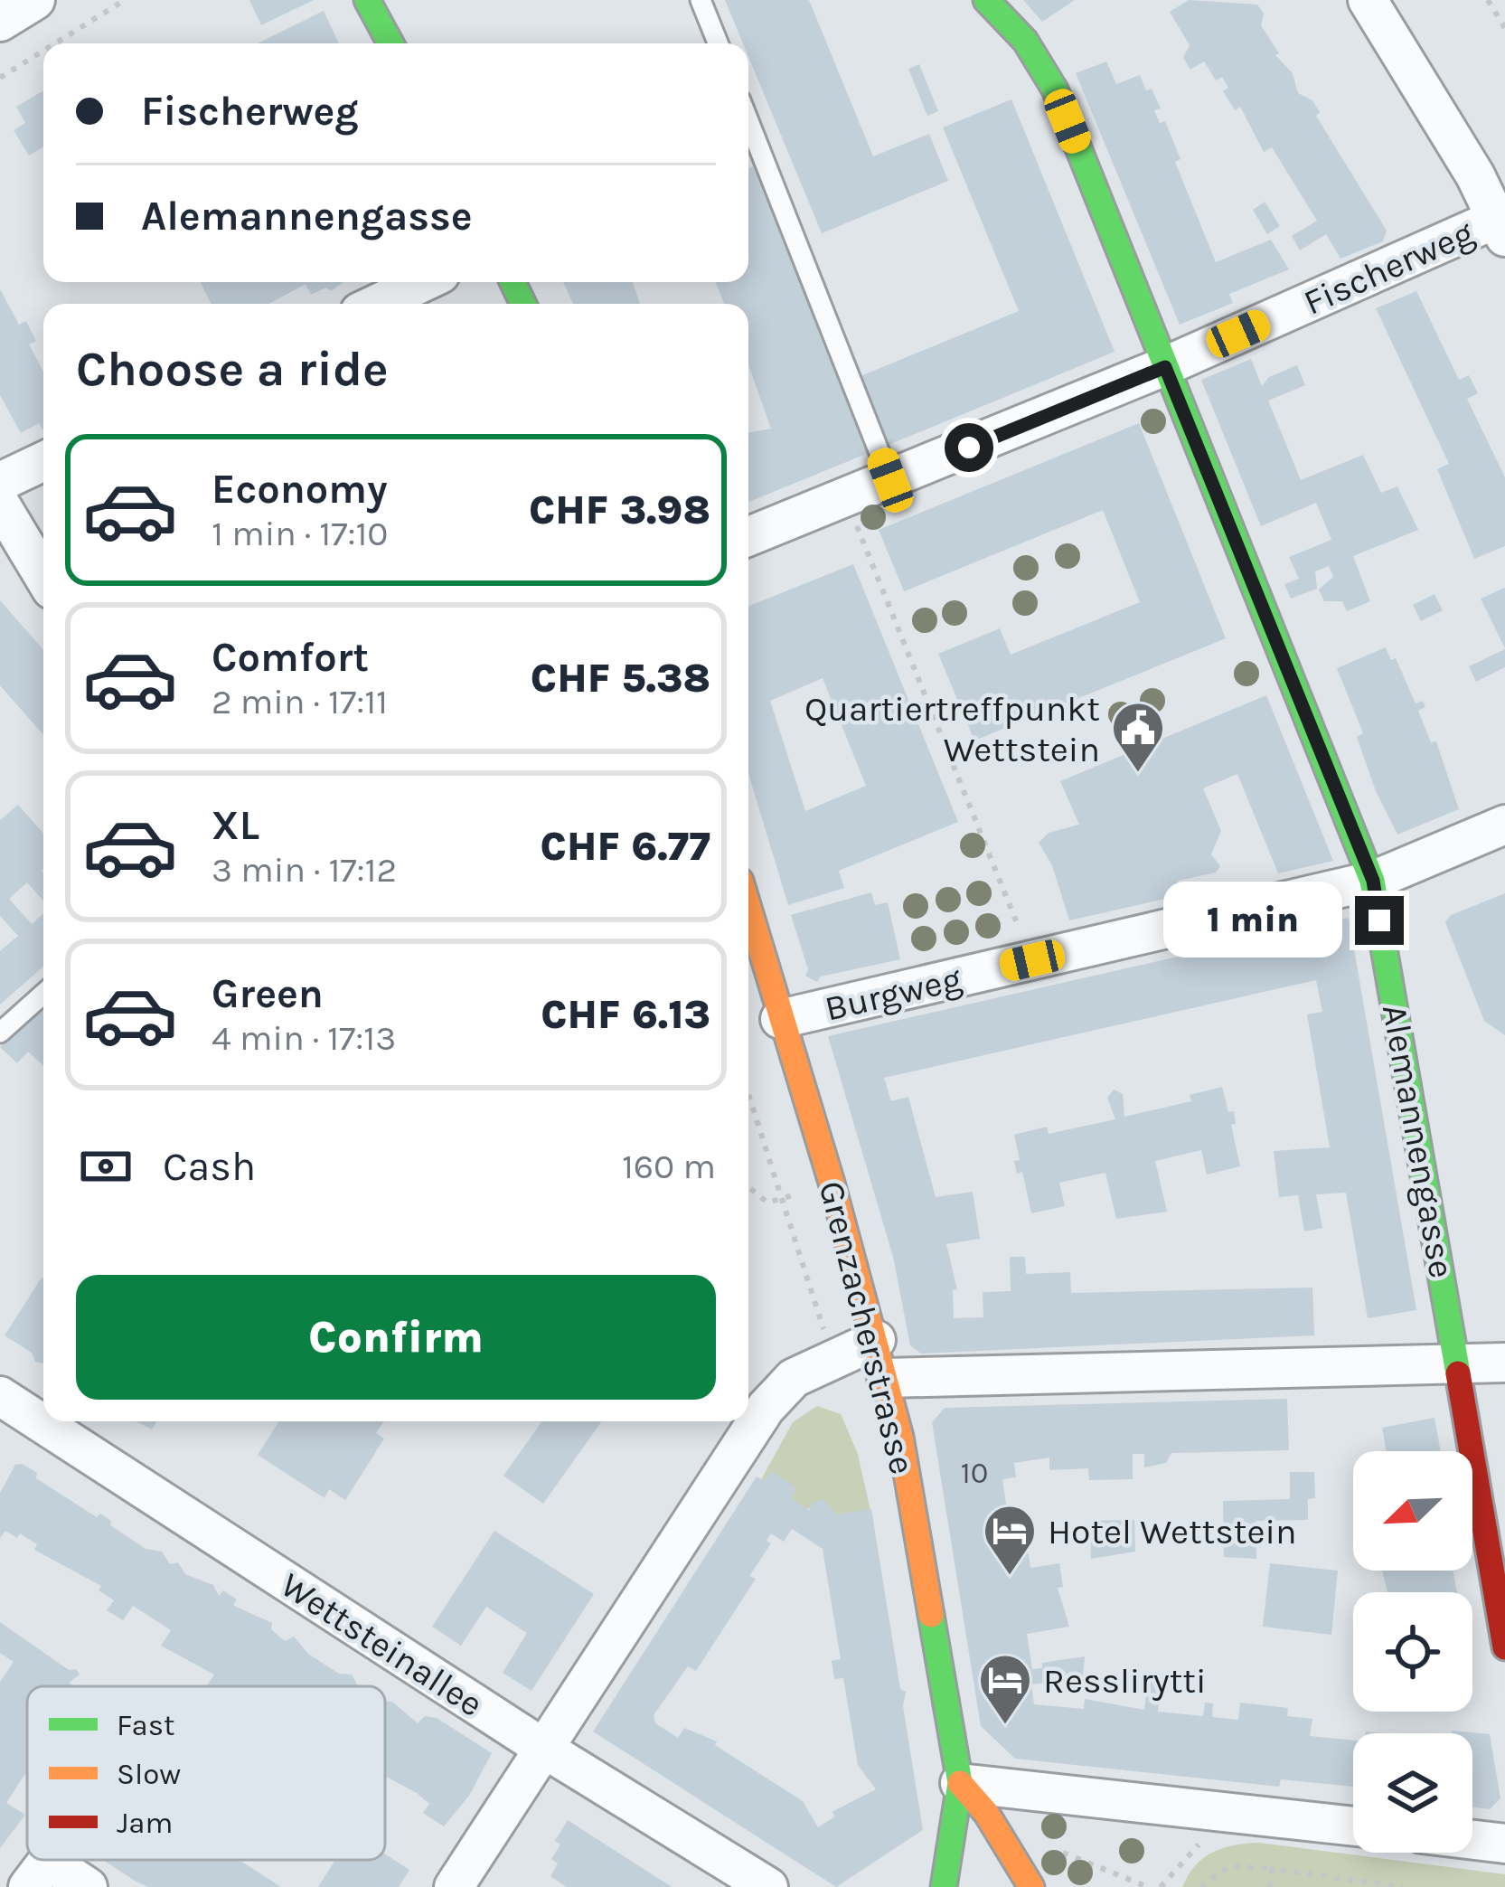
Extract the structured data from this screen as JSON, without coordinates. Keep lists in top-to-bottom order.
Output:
{
  "streets": {
    "street": [
      "Fischerweg",
      "Burgweg",
      "Alemannengasse",
      "Grenzacherstrasse",
      "Wettsteinallee"
    ]
  },
  "crossings": [
    ["Fischerweg", "Alemannengasse"],
    ["Burgweg", "Alemannengasse"],
    ["Burgweg", "Grenzacherstrasse"]
  ],
  "places": {
    "public building": ["Quartiertreffpunkt Wettstein"],
    "hotel": ["Hotel Wettstein", "Resslirytti"]
  },
  "house_numbers": ["10"],
  "legend": ["Fast", "Slow", "Jam"],
  "north": "bottom left",
  "page": {
    "banner": ["Fischerweg", "Alemannengasse"],
    "heading": "Choose a ride",
    "list": [
      {
        "name": "Economy",
        "note": "1 min · 17:10",
        "value": "CHF 3.98"
      },
      {
        "name": "Comfort",
        "note": "2 min · 17:11",
        "value": "CHF 5.38"
      },
      {
        "name": "XL",
        "note": "3 min · 17:12",
        "value": "CHF 6.77"
      },
      {
        "name": "Green",
        "note": "4 min · 17:13",
        "value": "CHF 6.13"
      }
    ],
    "bubble": "1 min",
    "pay": ["Cash", "160 m"],
    "buttons": "Confirm"
  }
}
